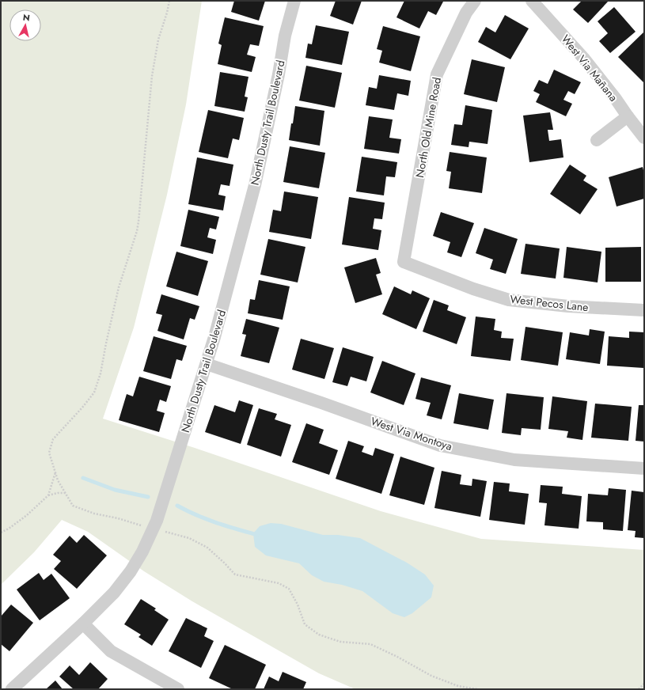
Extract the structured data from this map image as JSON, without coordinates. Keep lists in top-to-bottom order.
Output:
{
  "streets": {
    "street": [
      "West Via Mañana",
      "North Dusty Trail Boulevard",
      "North Old Mine Road",
      "West Pecos Lane",
      "West Via Montoya"
    ]
  },
  "crossings": [
    ["North Dusty Trail Boulevard", "West Via Montoya"],
    ["North Old Mine Road", "West Pecos Lane"]
  ],
  "north": "top"
}
